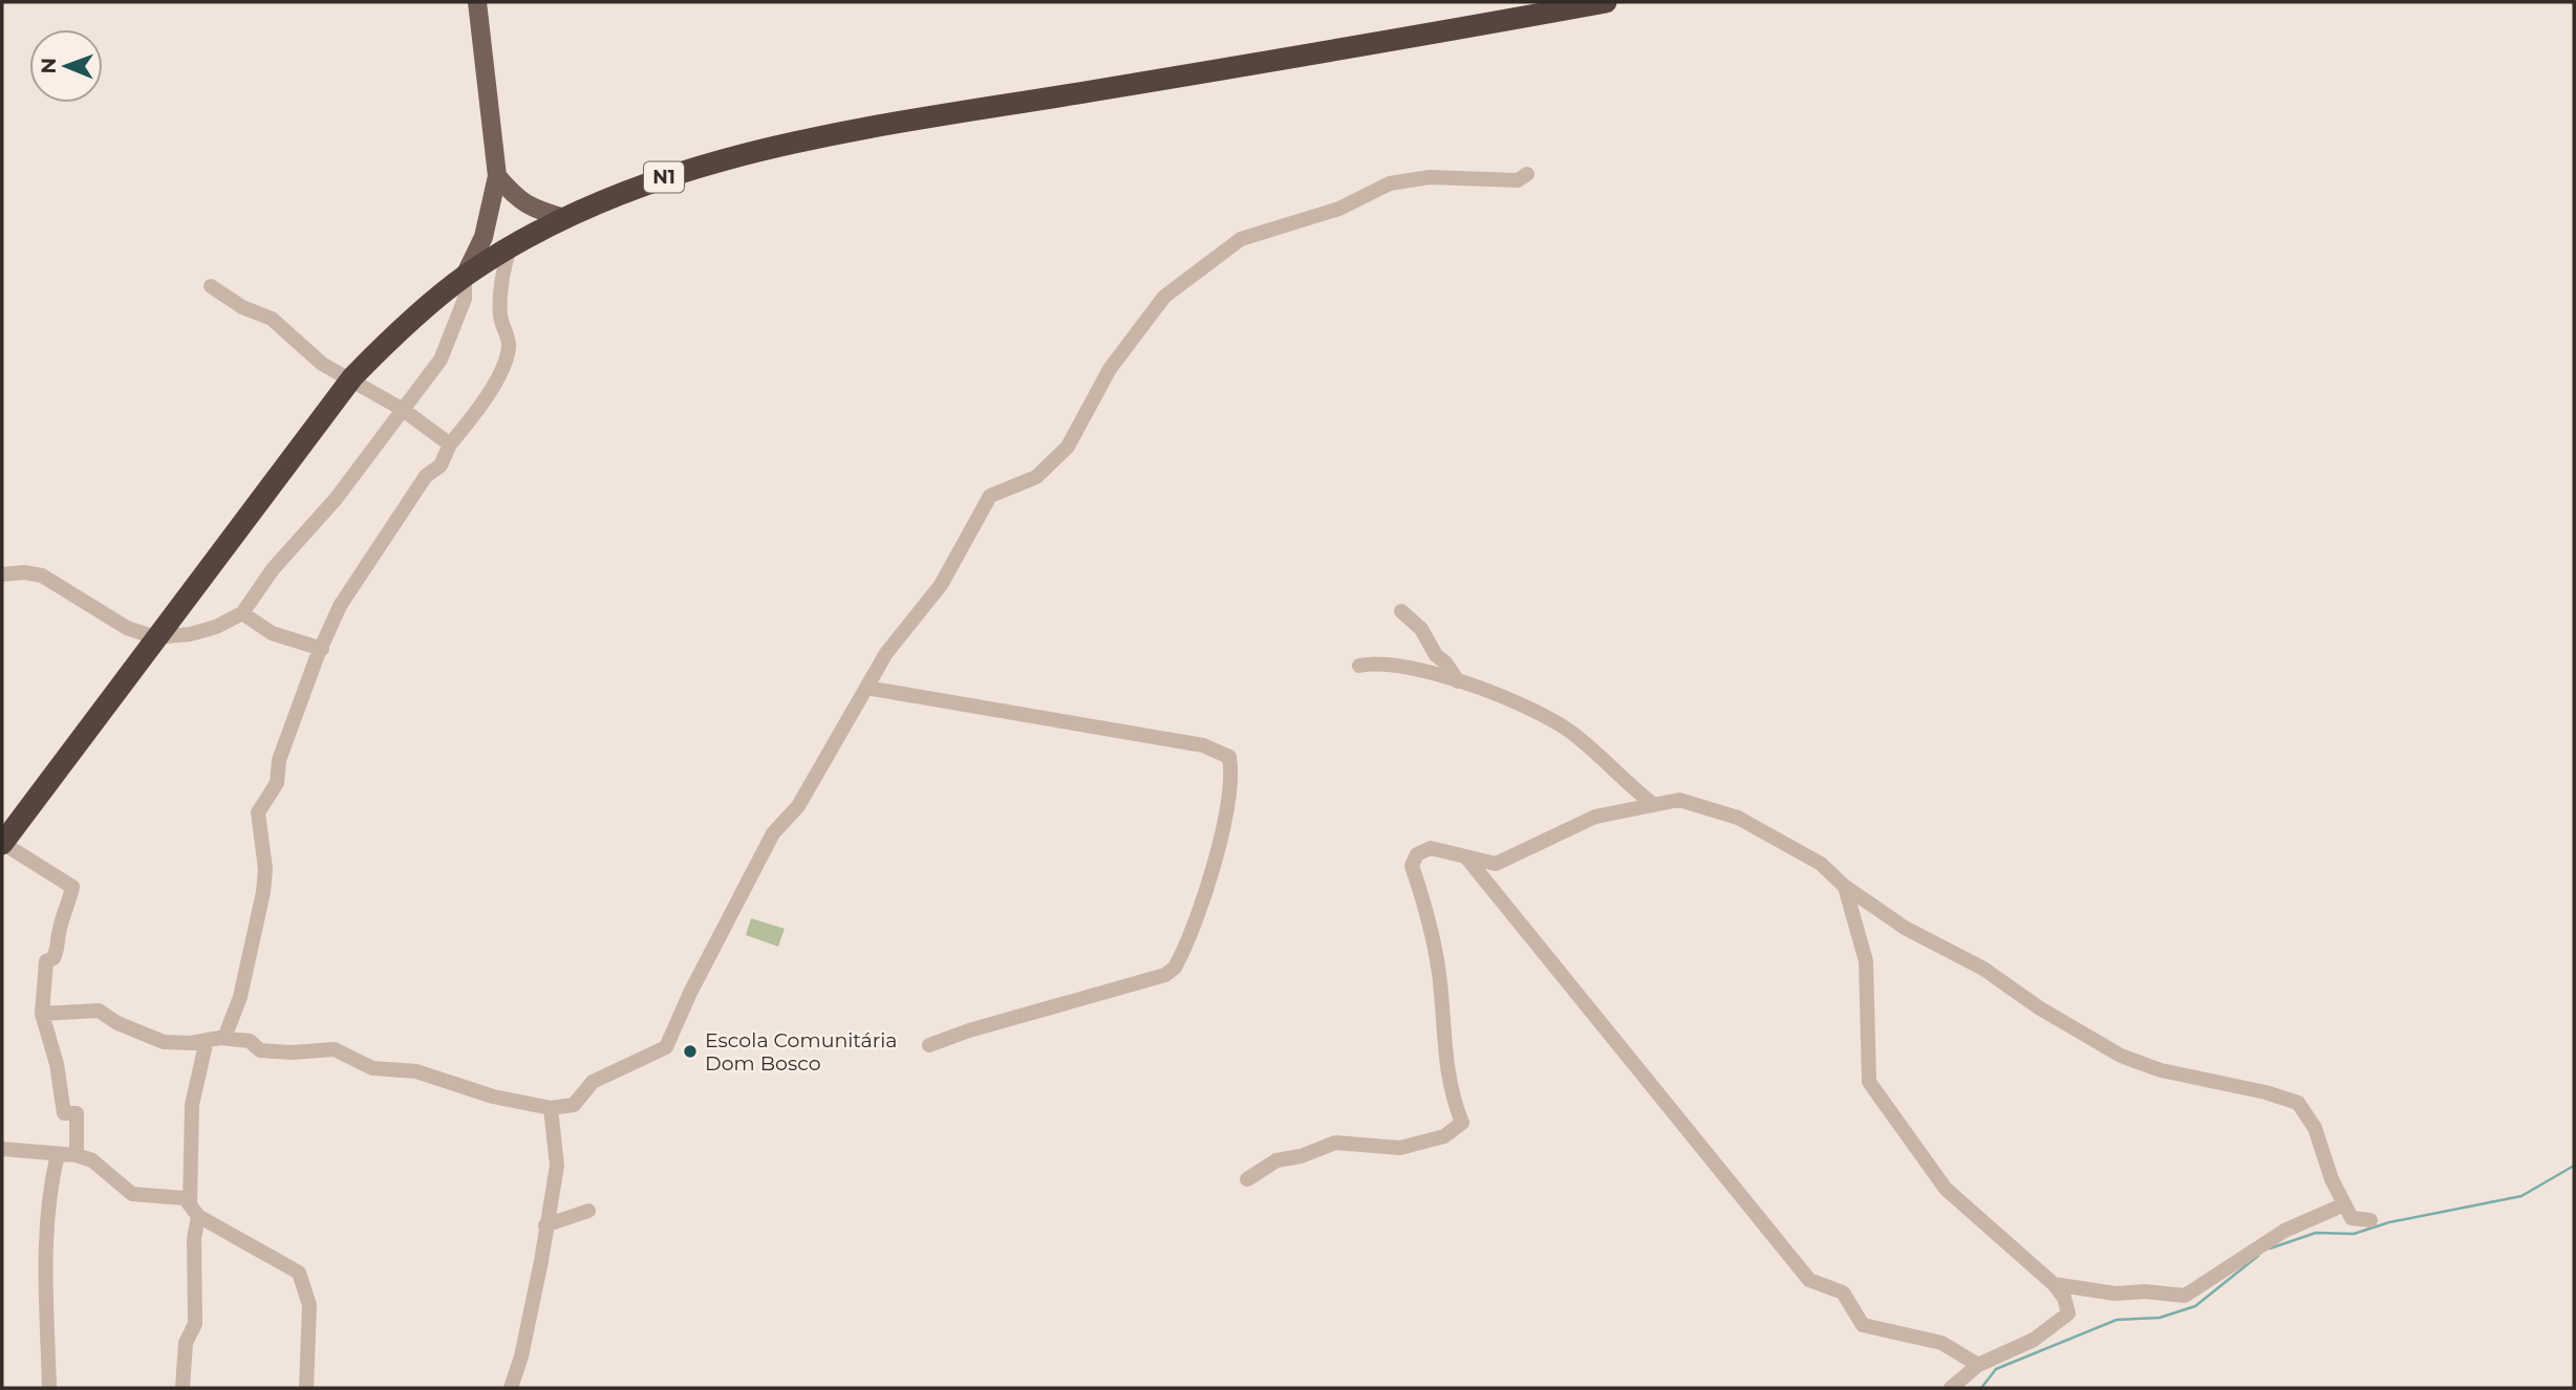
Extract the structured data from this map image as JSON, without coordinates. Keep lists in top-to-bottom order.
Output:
{
  "streets": {
    "highway": ["N1"]
  },
  "places": ["Escola Comunitária Dom Bosco"],
  "north": "left"
}
